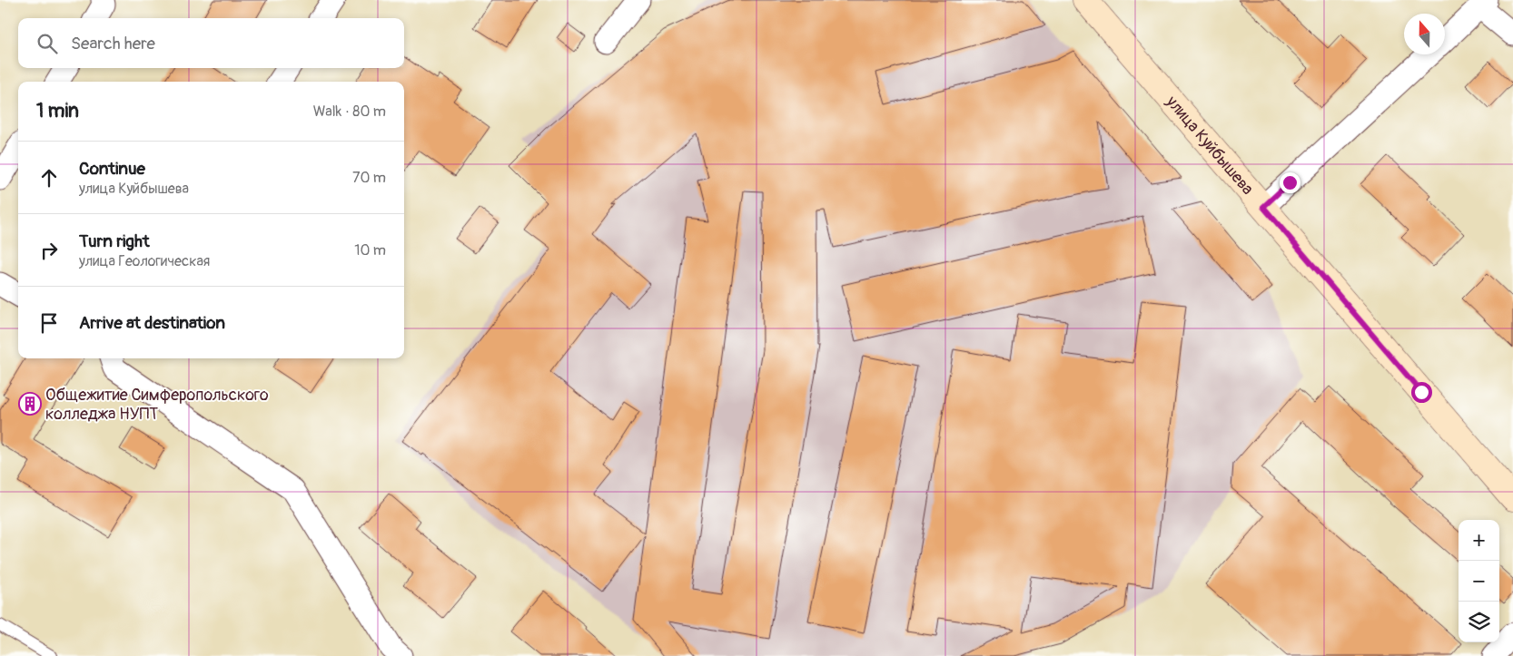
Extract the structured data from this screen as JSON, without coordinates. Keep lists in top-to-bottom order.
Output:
{
  "streets": {
    "main road": ["улица Куйбышева"]
  },
  "places": {
    "building": ["Общежитие Симферопольского колледжа НУПТ"]
  },
  "north": "top",
  "page": {
    "search": "Search here",
    "heading": ["1 min", "Walk · 80 m"],
    "list": [
      ["Continue", "улица Куйбышева", "70 m"],
      ["Turn right", "улица Геологическая", "10 m"],
      "Arrive at destination"
    ],
    "map_buttons": ["+", "−"]
  }
}
